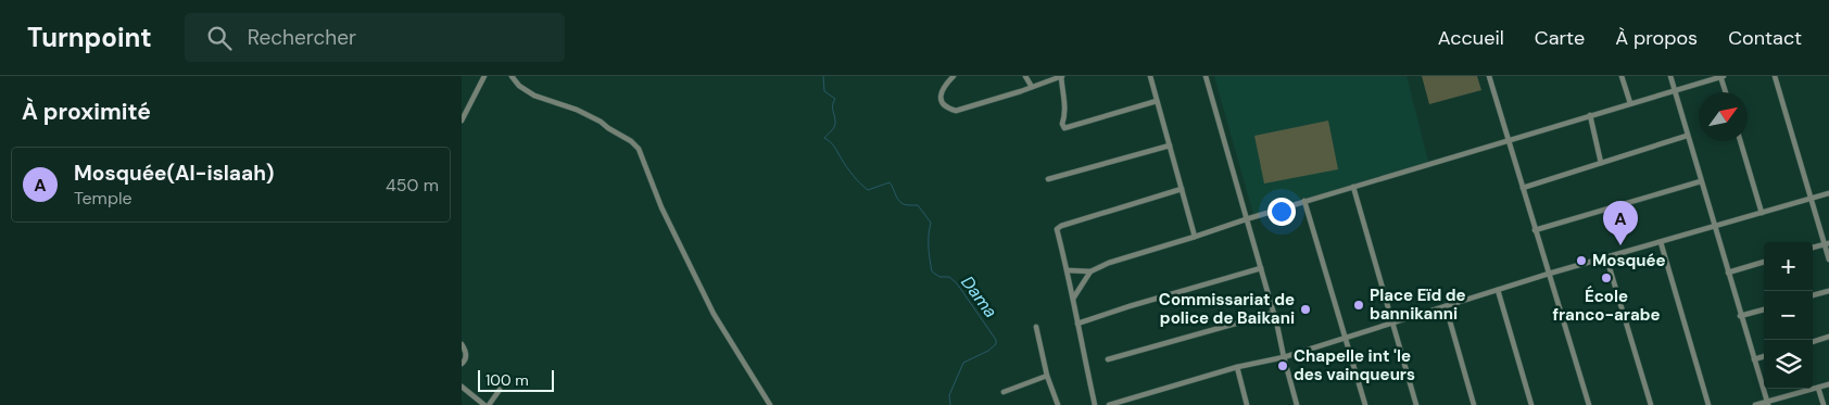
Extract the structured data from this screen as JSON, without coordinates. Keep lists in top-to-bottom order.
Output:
{
  "water": ["Dama"],
  "places": [
    "Mosquée",
    "École franco-arabe",
    "Place Eïd de bannikanni",
    "Commissariat de police de Baikani",
    "Chapelle int 'le des vainqueurs"
  ],
  "scale_bar": "100 m",
  "north": "top right",
  "page": {
    "header": "Turnpoint",
    "search": "Rechercher",
    "nav": [
      "Accueil",
      "Carte",
      "À propos",
      "Contact"
    ],
    "heading": "À proximité",
    "list": [
      {
        "mark": "A",
        "name": "Mosquée(Al-islaah)",
        "note": "Temple",
        "value": "450 m"
      }
    ],
    "pins": "A",
    "map_buttons": ["+", "−"],
    "scale": "100 m"
  }
}
